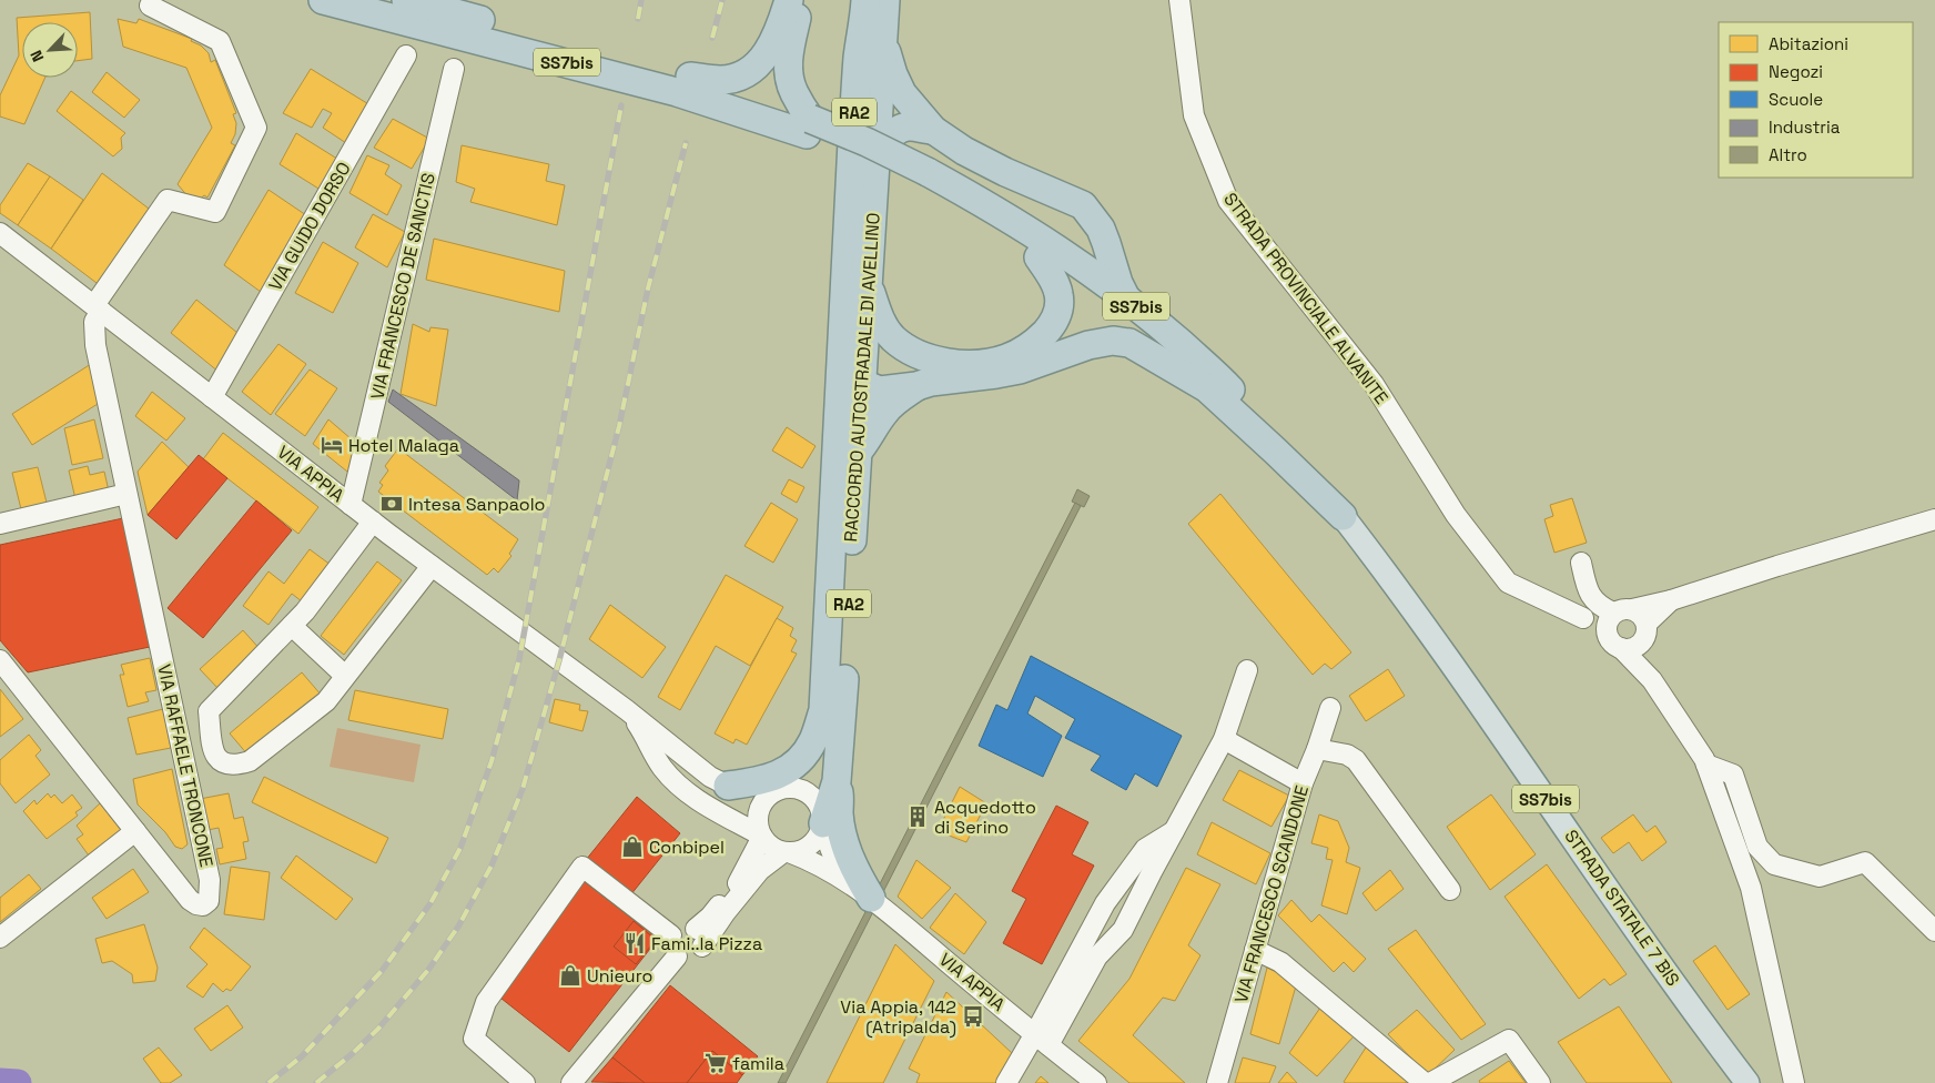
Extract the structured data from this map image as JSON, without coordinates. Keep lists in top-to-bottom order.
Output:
{
  "streets": {
    "highway": ["SS7bis", "RA2", "RACCORDO AUTOSTRADALE DI AVELLINO"],
    "main road": ["STRADA STATALE 7 BIS"],
    "street": [
      "VIA GUIDO DORSO",
      "VIA FRANCESCO DE SANCTIS",
      "STRADA PROVINCIALE ALVANITE",
      "VIA APPIA",
      "VIA RAFFAELE TRONCONE",
      "VIA FRANCESCO SCANDONE"
    ]
  },
  "crossings": [
    ["SS7bis", "STRADA STATALE 7 BIS"],
    ["VIA GUIDO DORSO", "VIA APPIA"],
    ["VIA FRANCESCO DE SANCTIS", "VIA APPIA"],
    ["VIA APPIA", "VIA RAFFAELE TRONCONE"]
  ],
  "places": {
    "hotel": ["Hotel Malaga"],
    "bank": ["Intesa Sanpaolo"],
    "building": ["Acquedotto di Serino"],
    "shop": ["Conbipel", "Unieuro"],
    "restaurant": ["Fami..la Pizza"],
    "bus stop": ["Via Appia, 142 (Atripalda)"],
    "supermarket": ["famila"]
  },
  "legend": [
    "Abitazioni",
    "Negozi",
    "Scuole",
    "Industria",
    "Altro"
  ],
  "north": "bottom left"
}
